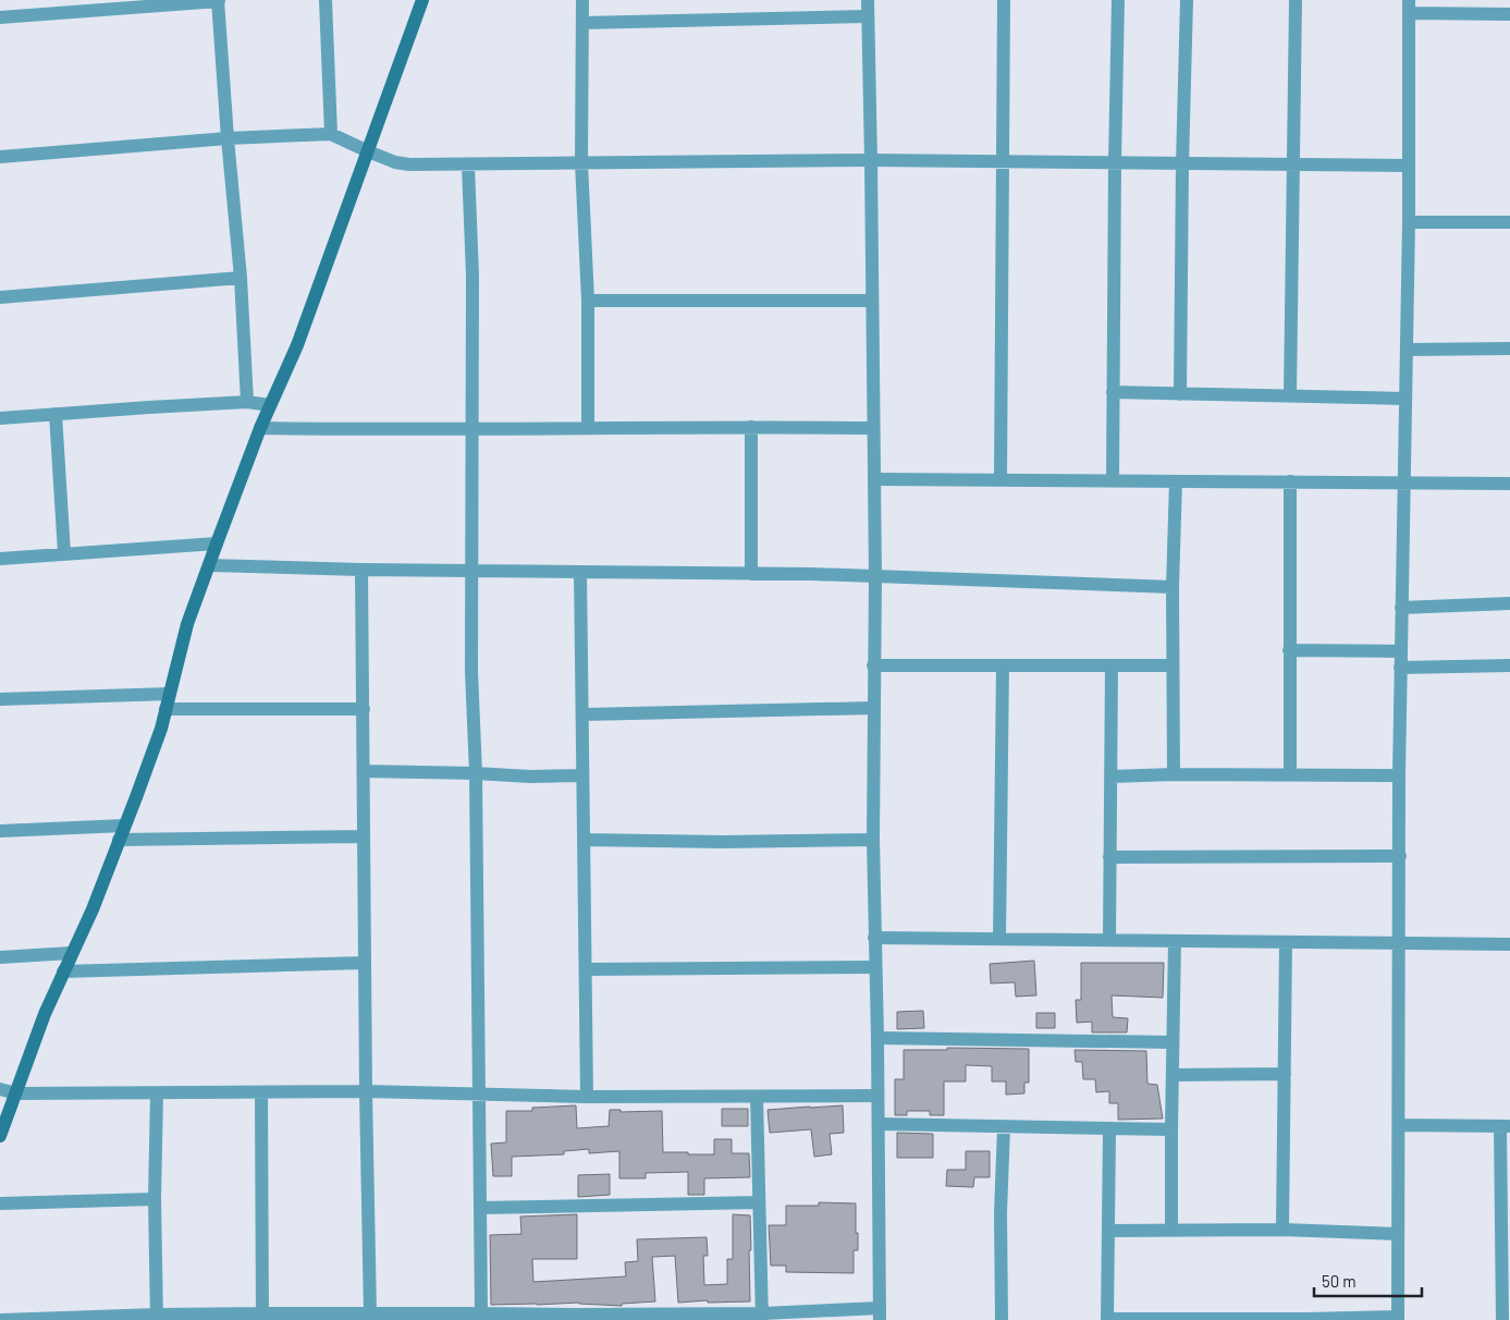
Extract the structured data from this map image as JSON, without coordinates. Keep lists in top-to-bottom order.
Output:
{
  "scale_bar": "50 m"
}
